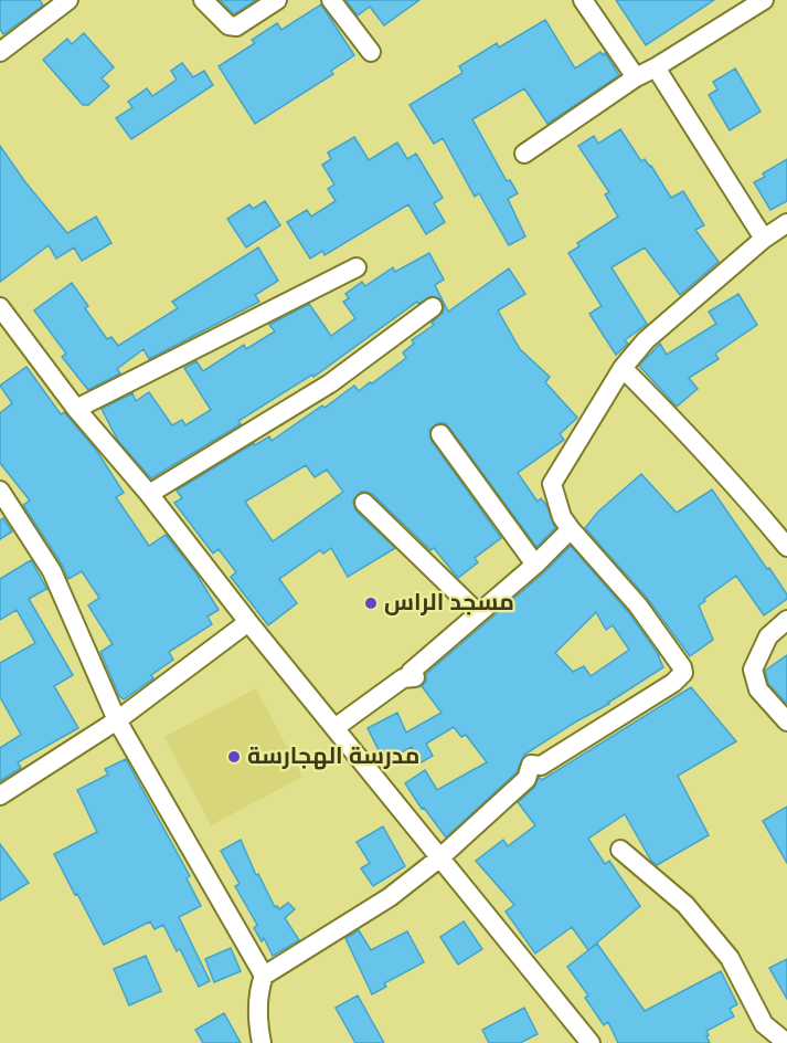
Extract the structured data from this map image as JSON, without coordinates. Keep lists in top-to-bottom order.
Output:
{
  "places": ["مسجد الراس", "مدرسة الهجارسة"]
}
